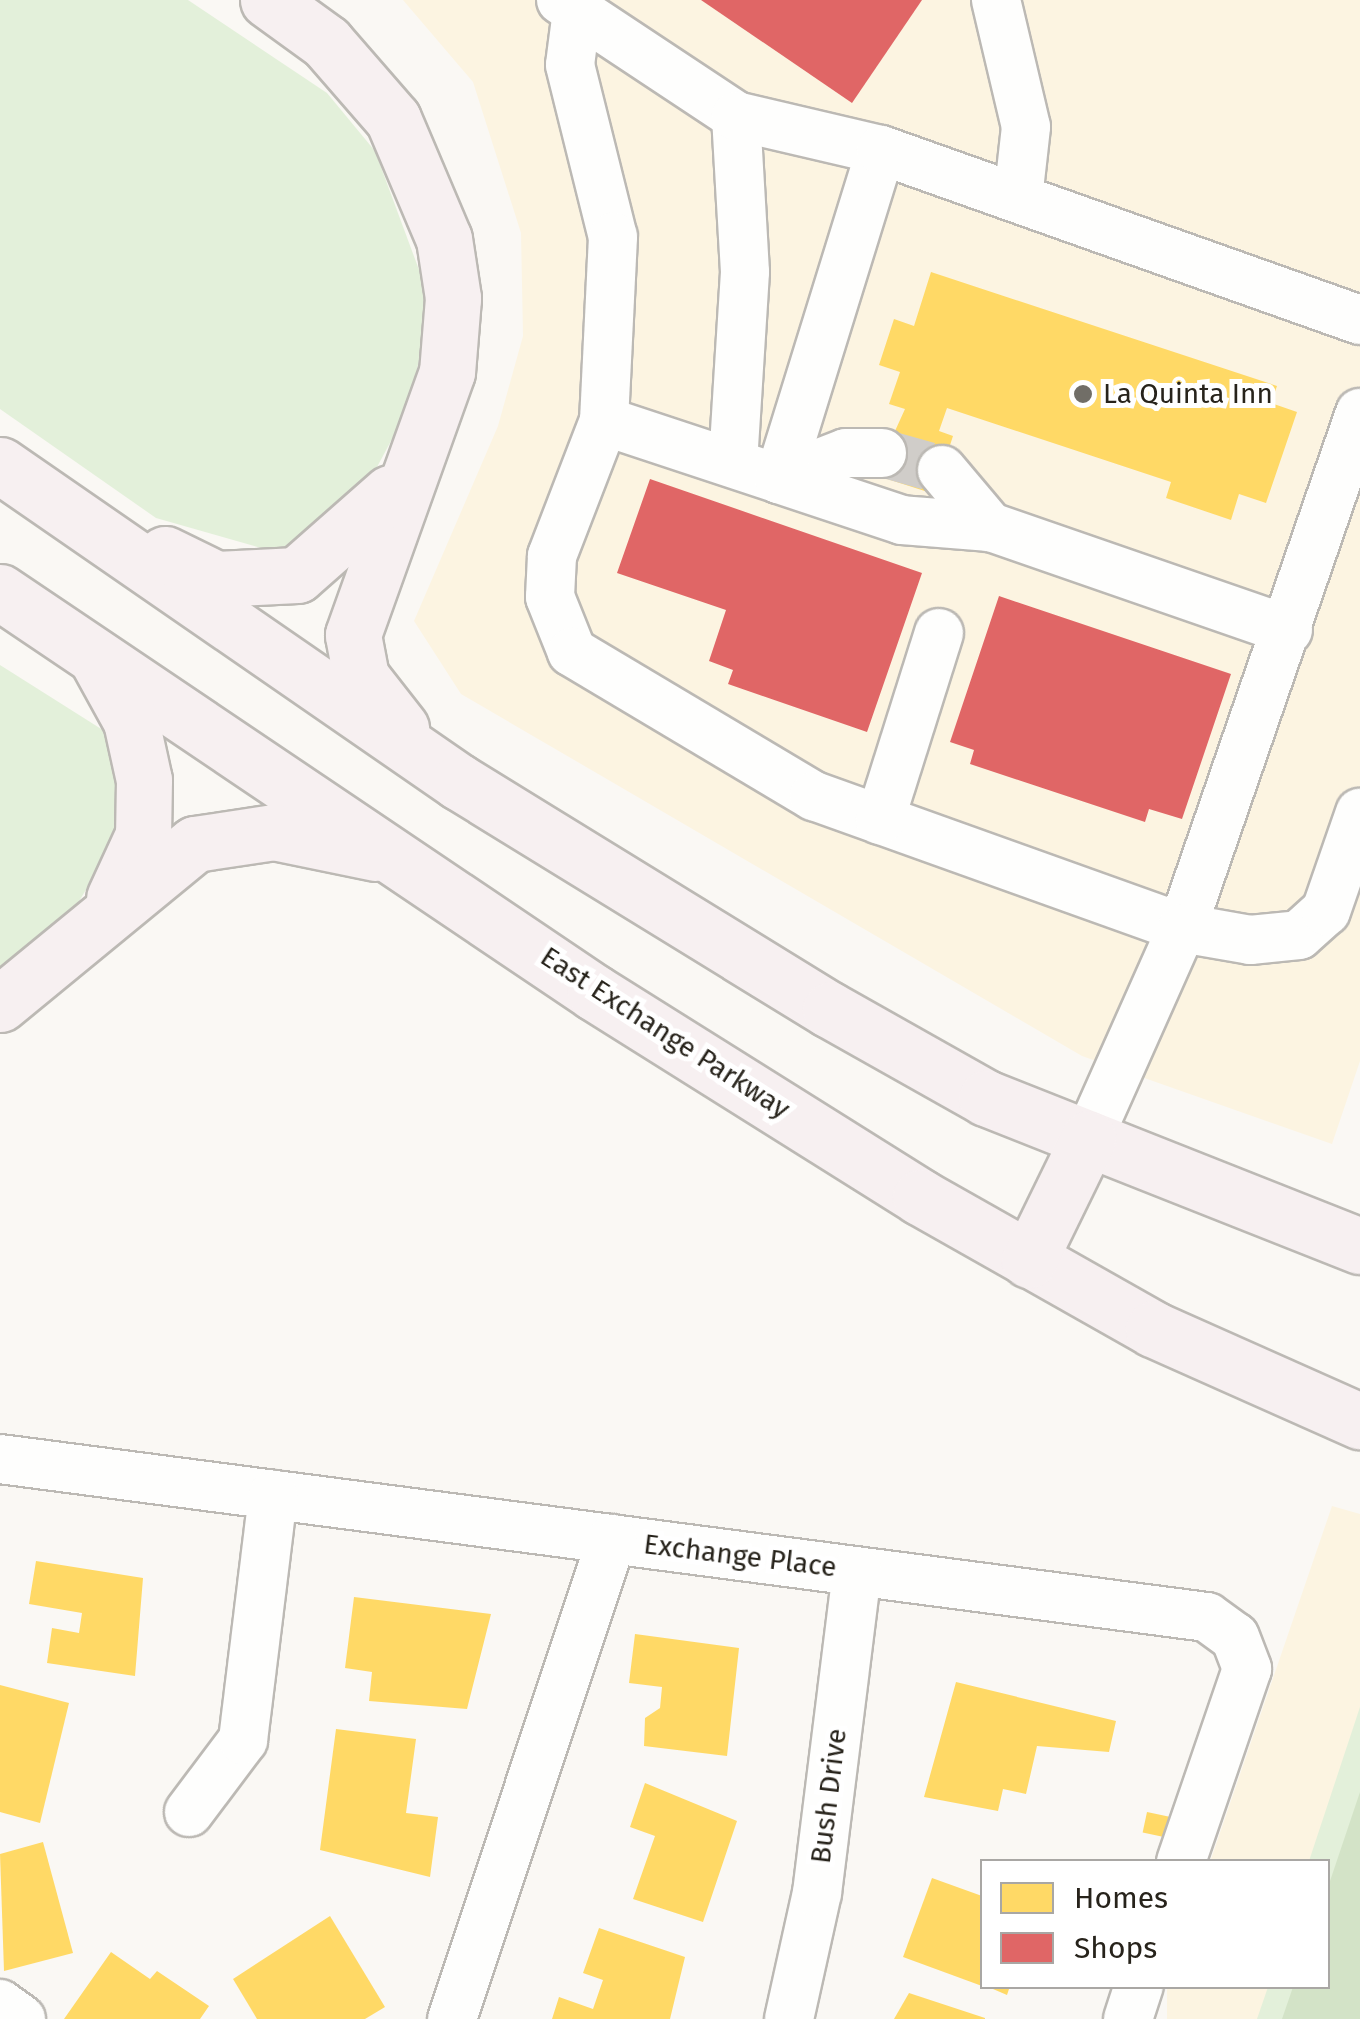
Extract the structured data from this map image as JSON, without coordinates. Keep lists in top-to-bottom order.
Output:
{
  "streets": {
    "main road": ["East Exchange Parkway"],
    "street": ["Exchange Place", "Bush Drive"]
  },
  "crossings": [
    ["Exchange Place", "Bush Drive"]
  ],
  "places": ["La Quinta Inn"],
  "legend": ["Homes", "Shops"]
}
